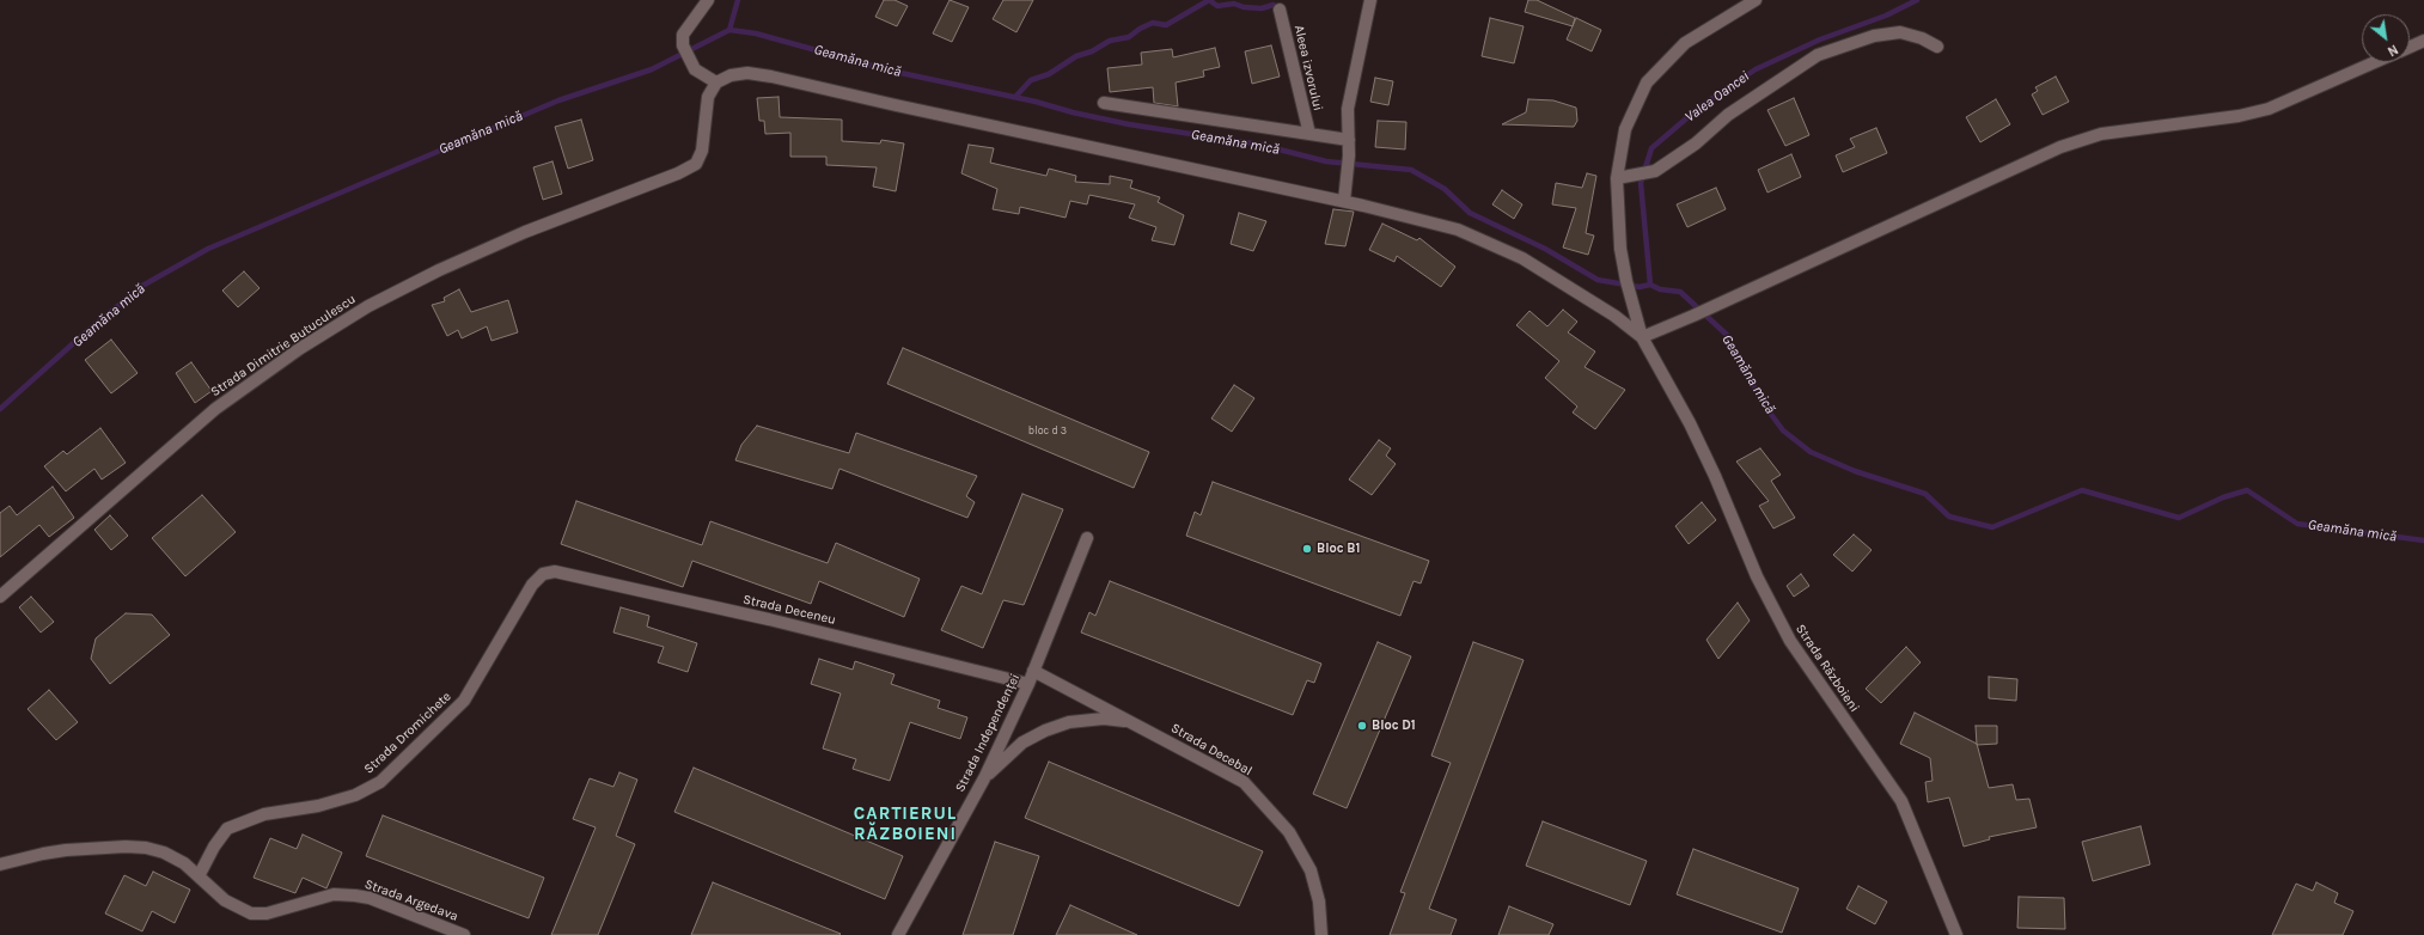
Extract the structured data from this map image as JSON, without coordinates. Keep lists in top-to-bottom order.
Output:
{
  "streets": {
    "street": [
      "Aleea izvorului",
      "Strada Dimitrie Butuculescu",
      "Strada Deceneu",
      "Strada Războieni",
      "Strada Dromichete",
      "Strada Independenței",
      "Strada Decebal",
      "Strada Argedava"
    ]
  },
  "crossings": [
    ["Strada Deceneu", "Strada Dromichete"],
    ["Strada Deceneu", "Strada Independenței"],
    ["Strada Dromichete", "Strada Argedava"],
    ["Strada Independenței", "Strada Decebal"]
  ],
  "districts": ["CARTIERUL RĂZBOIENI"],
  "water": ["Geamăna mică", "Valea Oancei"],
  "places": ["Bloc B1", "Bloc D1"],
  "house_numbers": ["bloc d 3"],
  "north": "bottom right"
}
